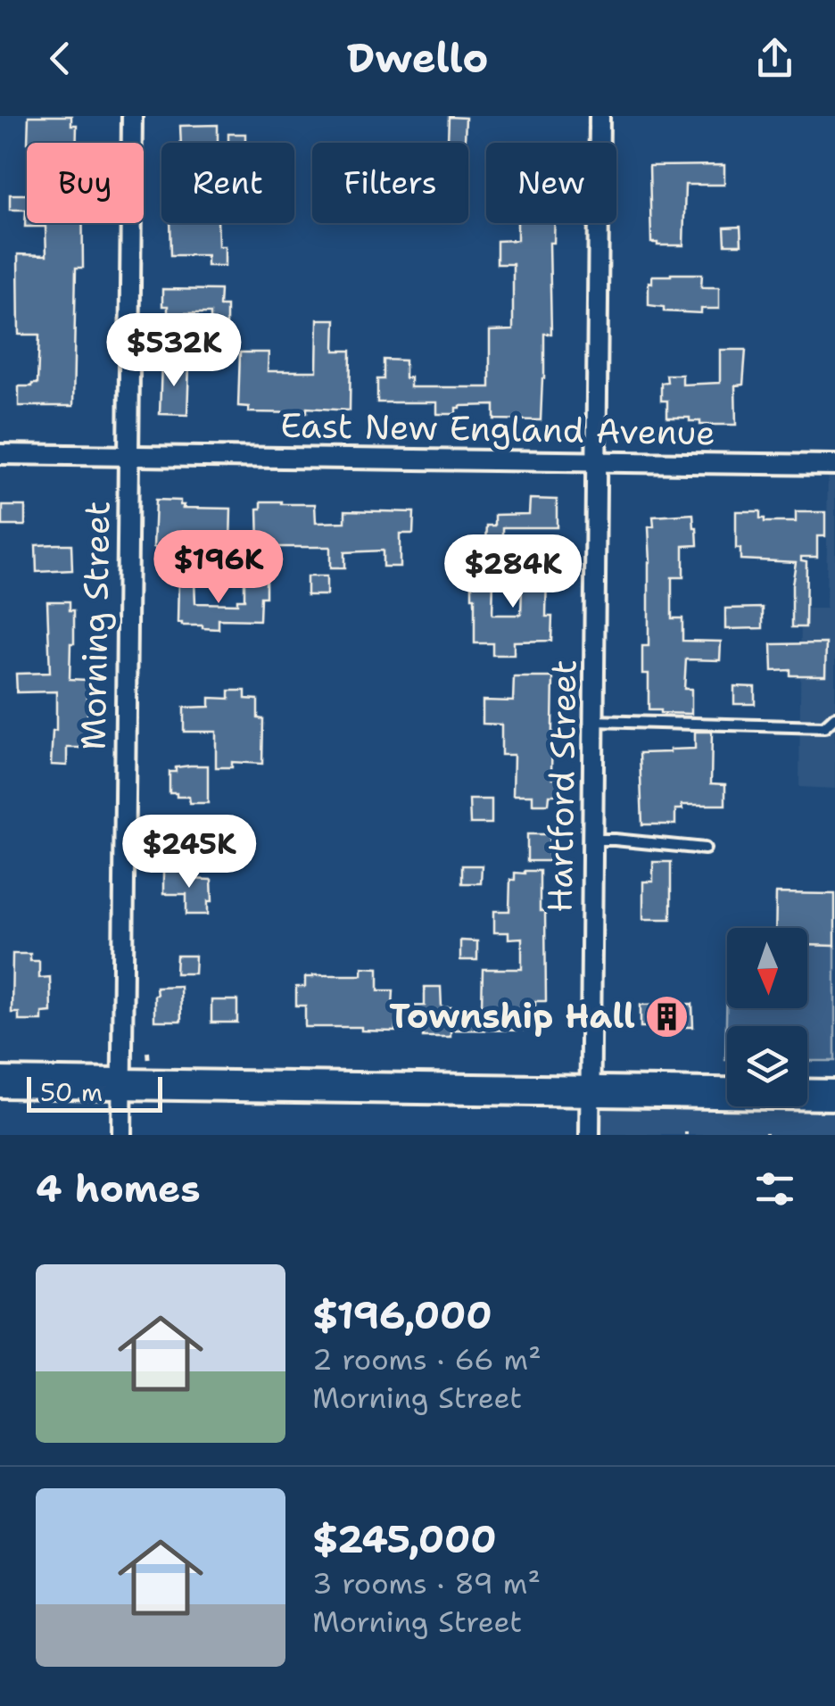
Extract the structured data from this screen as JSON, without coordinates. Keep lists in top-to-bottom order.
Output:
{
  "streets": {
    "street": ["East New England Avenue", "Morning Street", "Hartford Street"]
  },
  "crossings": [
    ["East New England Avenue", "Morning Street"],
    ["East New England Avenue", "Hartford Street"]
  ],
  "places": {
    "building": ["Township Hall"]
  },
  "scale_bar": "50 m",
  "north": "bottom",
  "page": {
    "header": "Dwello",
    "chip": [
      "Buy",
      "Rent",
      "Filters",
      "New"
    ],
    "price": [
      "$532K",
      "$196K",
      "$284K",
      "$245K"
    ],
    "scale": "50 m",
    "heading": "4 homes",
    "list": [
      {
        "name": "$196,000",
        "note": "2 rooms · 66 m² · Morning Street"
      },
      {
        "name": "$245,000",
        "note": "3 rooms · 89 m² · Morning Street"
      }
    ]
  }
}
